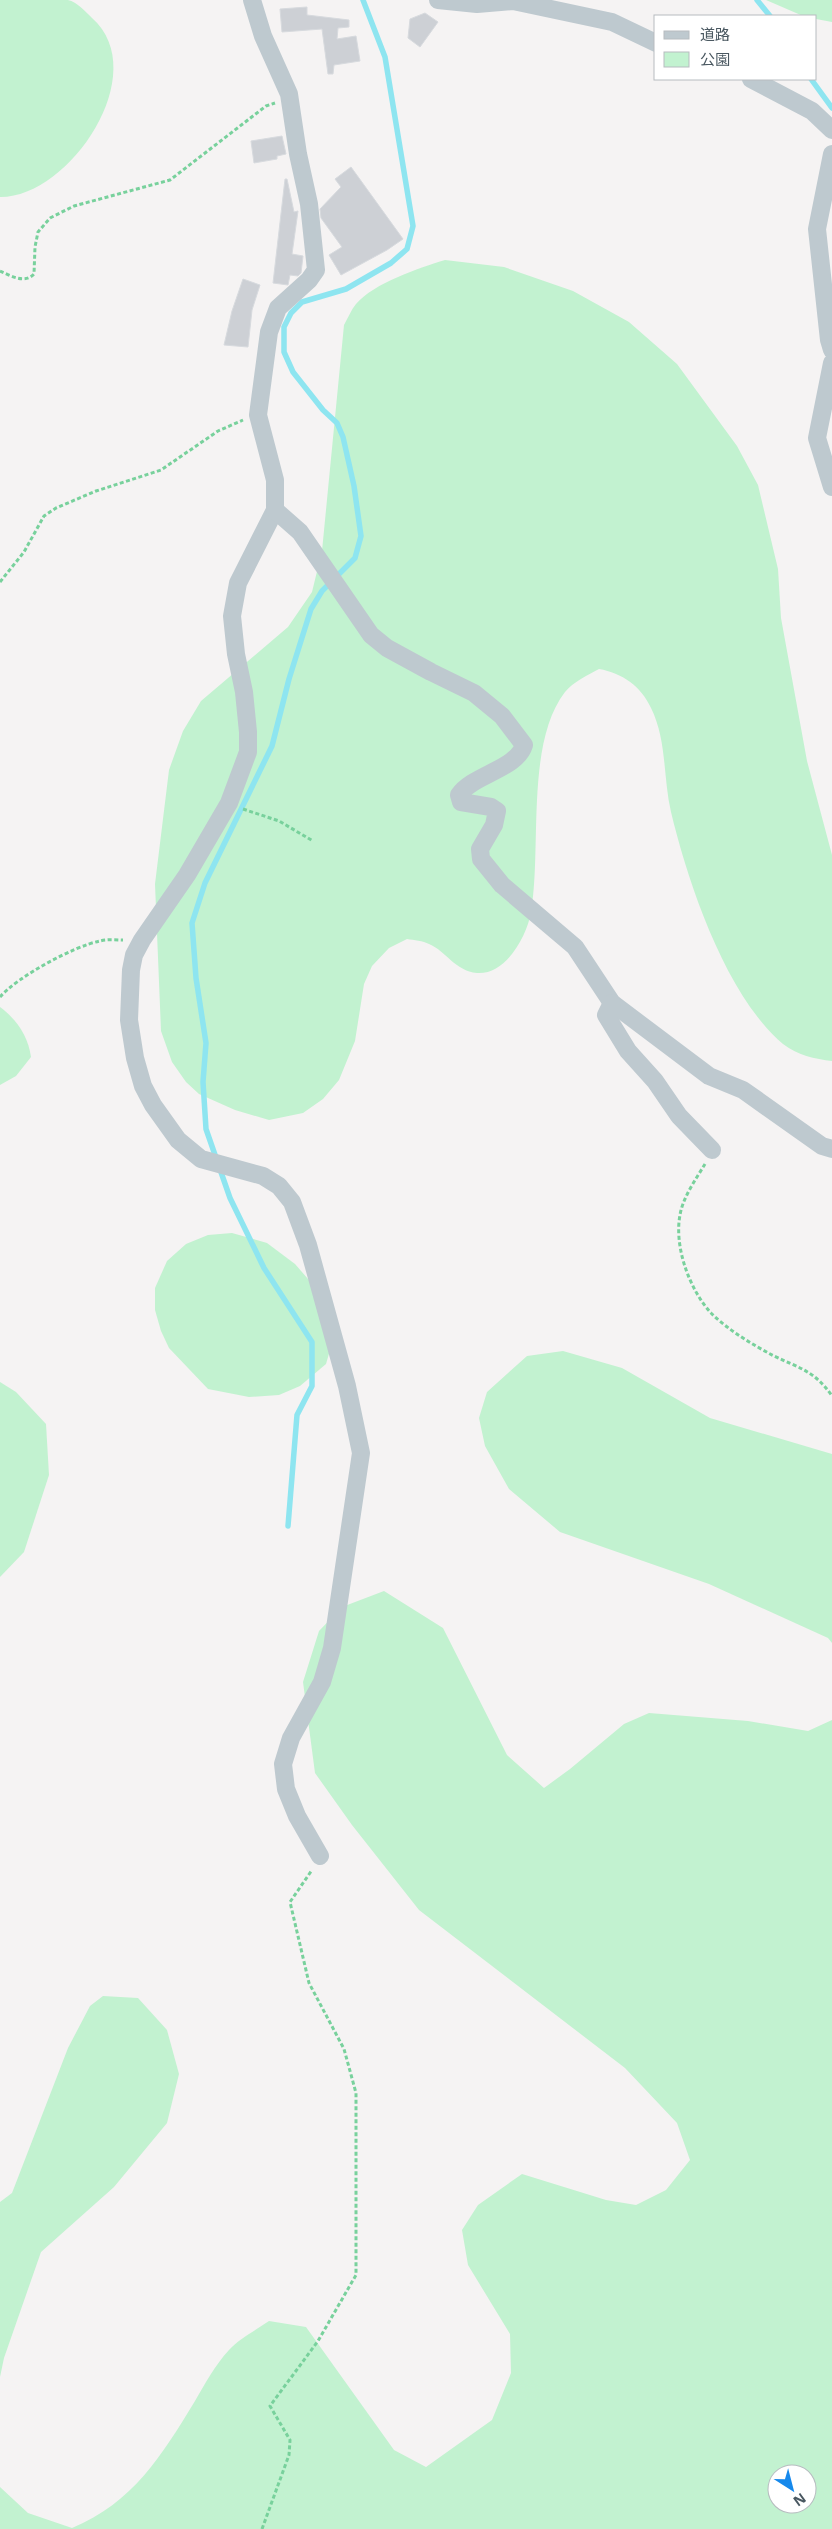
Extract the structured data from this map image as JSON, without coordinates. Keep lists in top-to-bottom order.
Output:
{
  "legend": ["道路", "公園"],
  "north": "bottom right"
}
